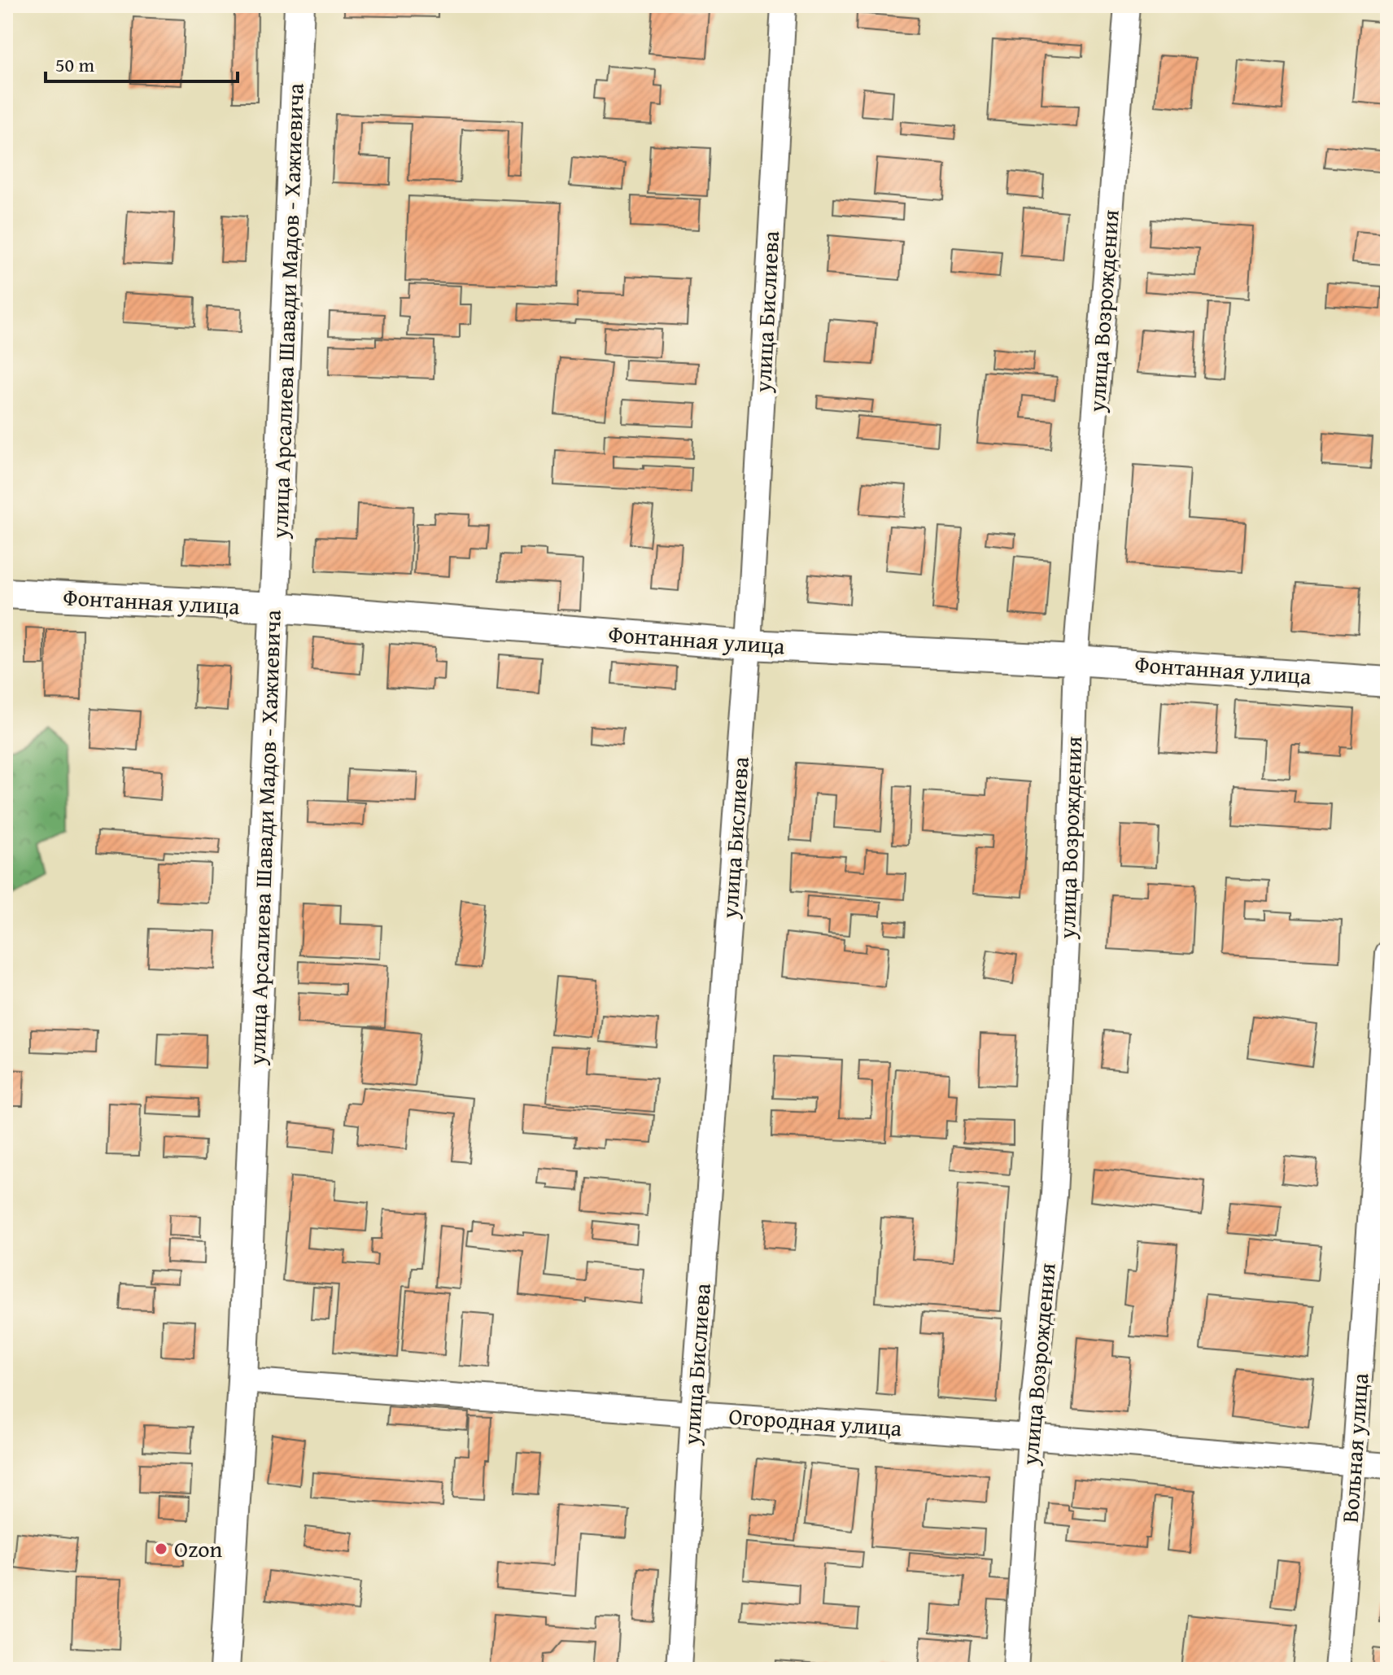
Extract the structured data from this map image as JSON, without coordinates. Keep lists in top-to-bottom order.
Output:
{
  "streets": {
    "street": [
      "улица Арсалиева Шавади Мадов - Хажиевича",
      "улица Возрождения",
      "улица Бислиева",
      "Фонтанная улица",
      "Огородная улица",
      "Вольная улица"
    ]
  },
  "crossings": [
    ["улица Арсалиева Шавади Мадов - Хажиевича", "Фонтанная улица"],
    ["улица Арсалиева Шавади Мадов - Хажиевича", "Огородная улица"],
    ["улица Возрождения", "Фонтанная улица"],
    ["улица Возрождения", "Огородная улица"],
    ["улица Бислиева", "Фонтанная улица"],
    ["улица Бислиева", "Огородная улица"],
    ["Огородная улица", "Вольная улица"]
  ],
  "places": ["Ozon"],
  "scale_bar": "50 m"
}
